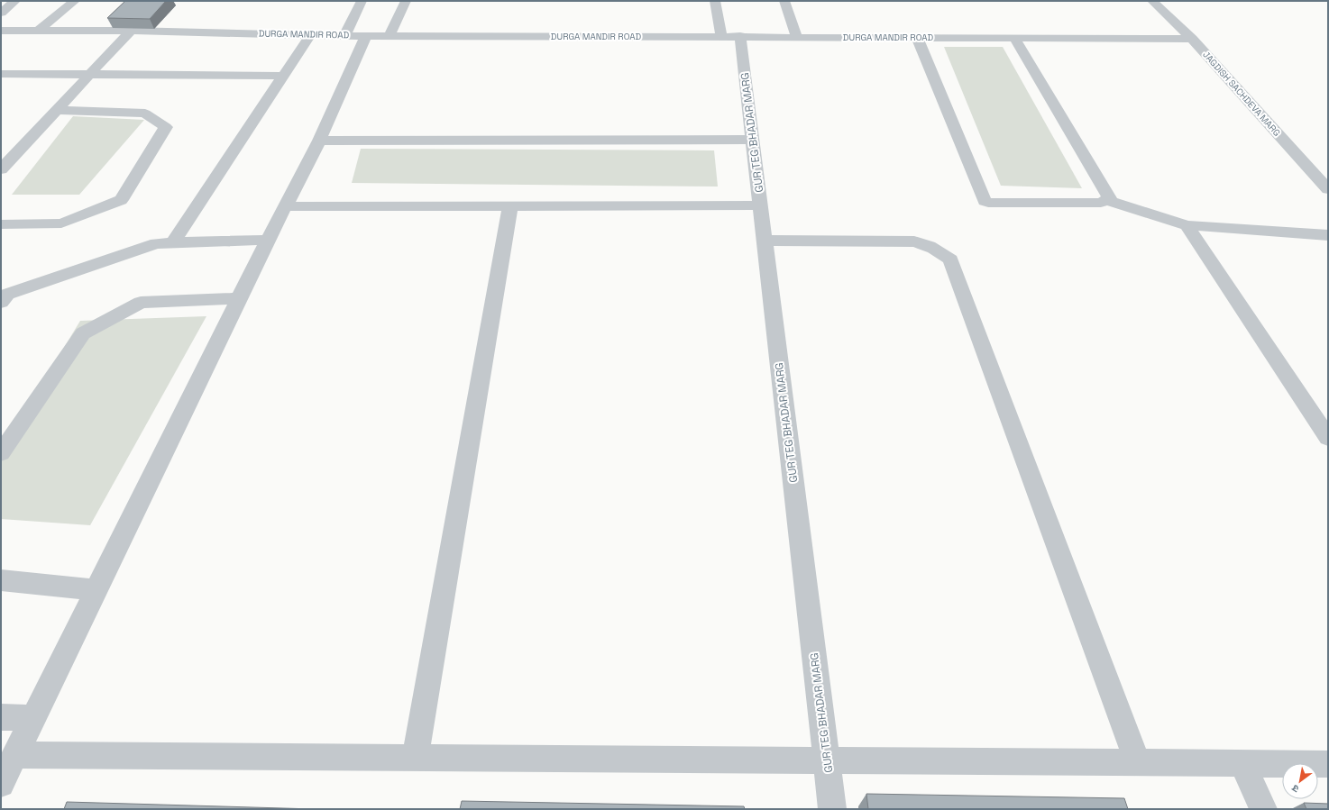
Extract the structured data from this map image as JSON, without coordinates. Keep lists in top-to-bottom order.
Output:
{
  "streets": {
    "street": ["DURGA MANDIR ROAD", "JAGDISH SACHDEVA MARG", "GUR TEG BHADAR MARG"]
  },
  "crossings": [
    ["DURGA MANDIR ROAD", "JAGDISH SACHDEVA MARG"],
    ["DURGA MANDIR ROAD", "GUR TEG BHADAR MARG"]
  ],
  "north": "bottom left"
}
